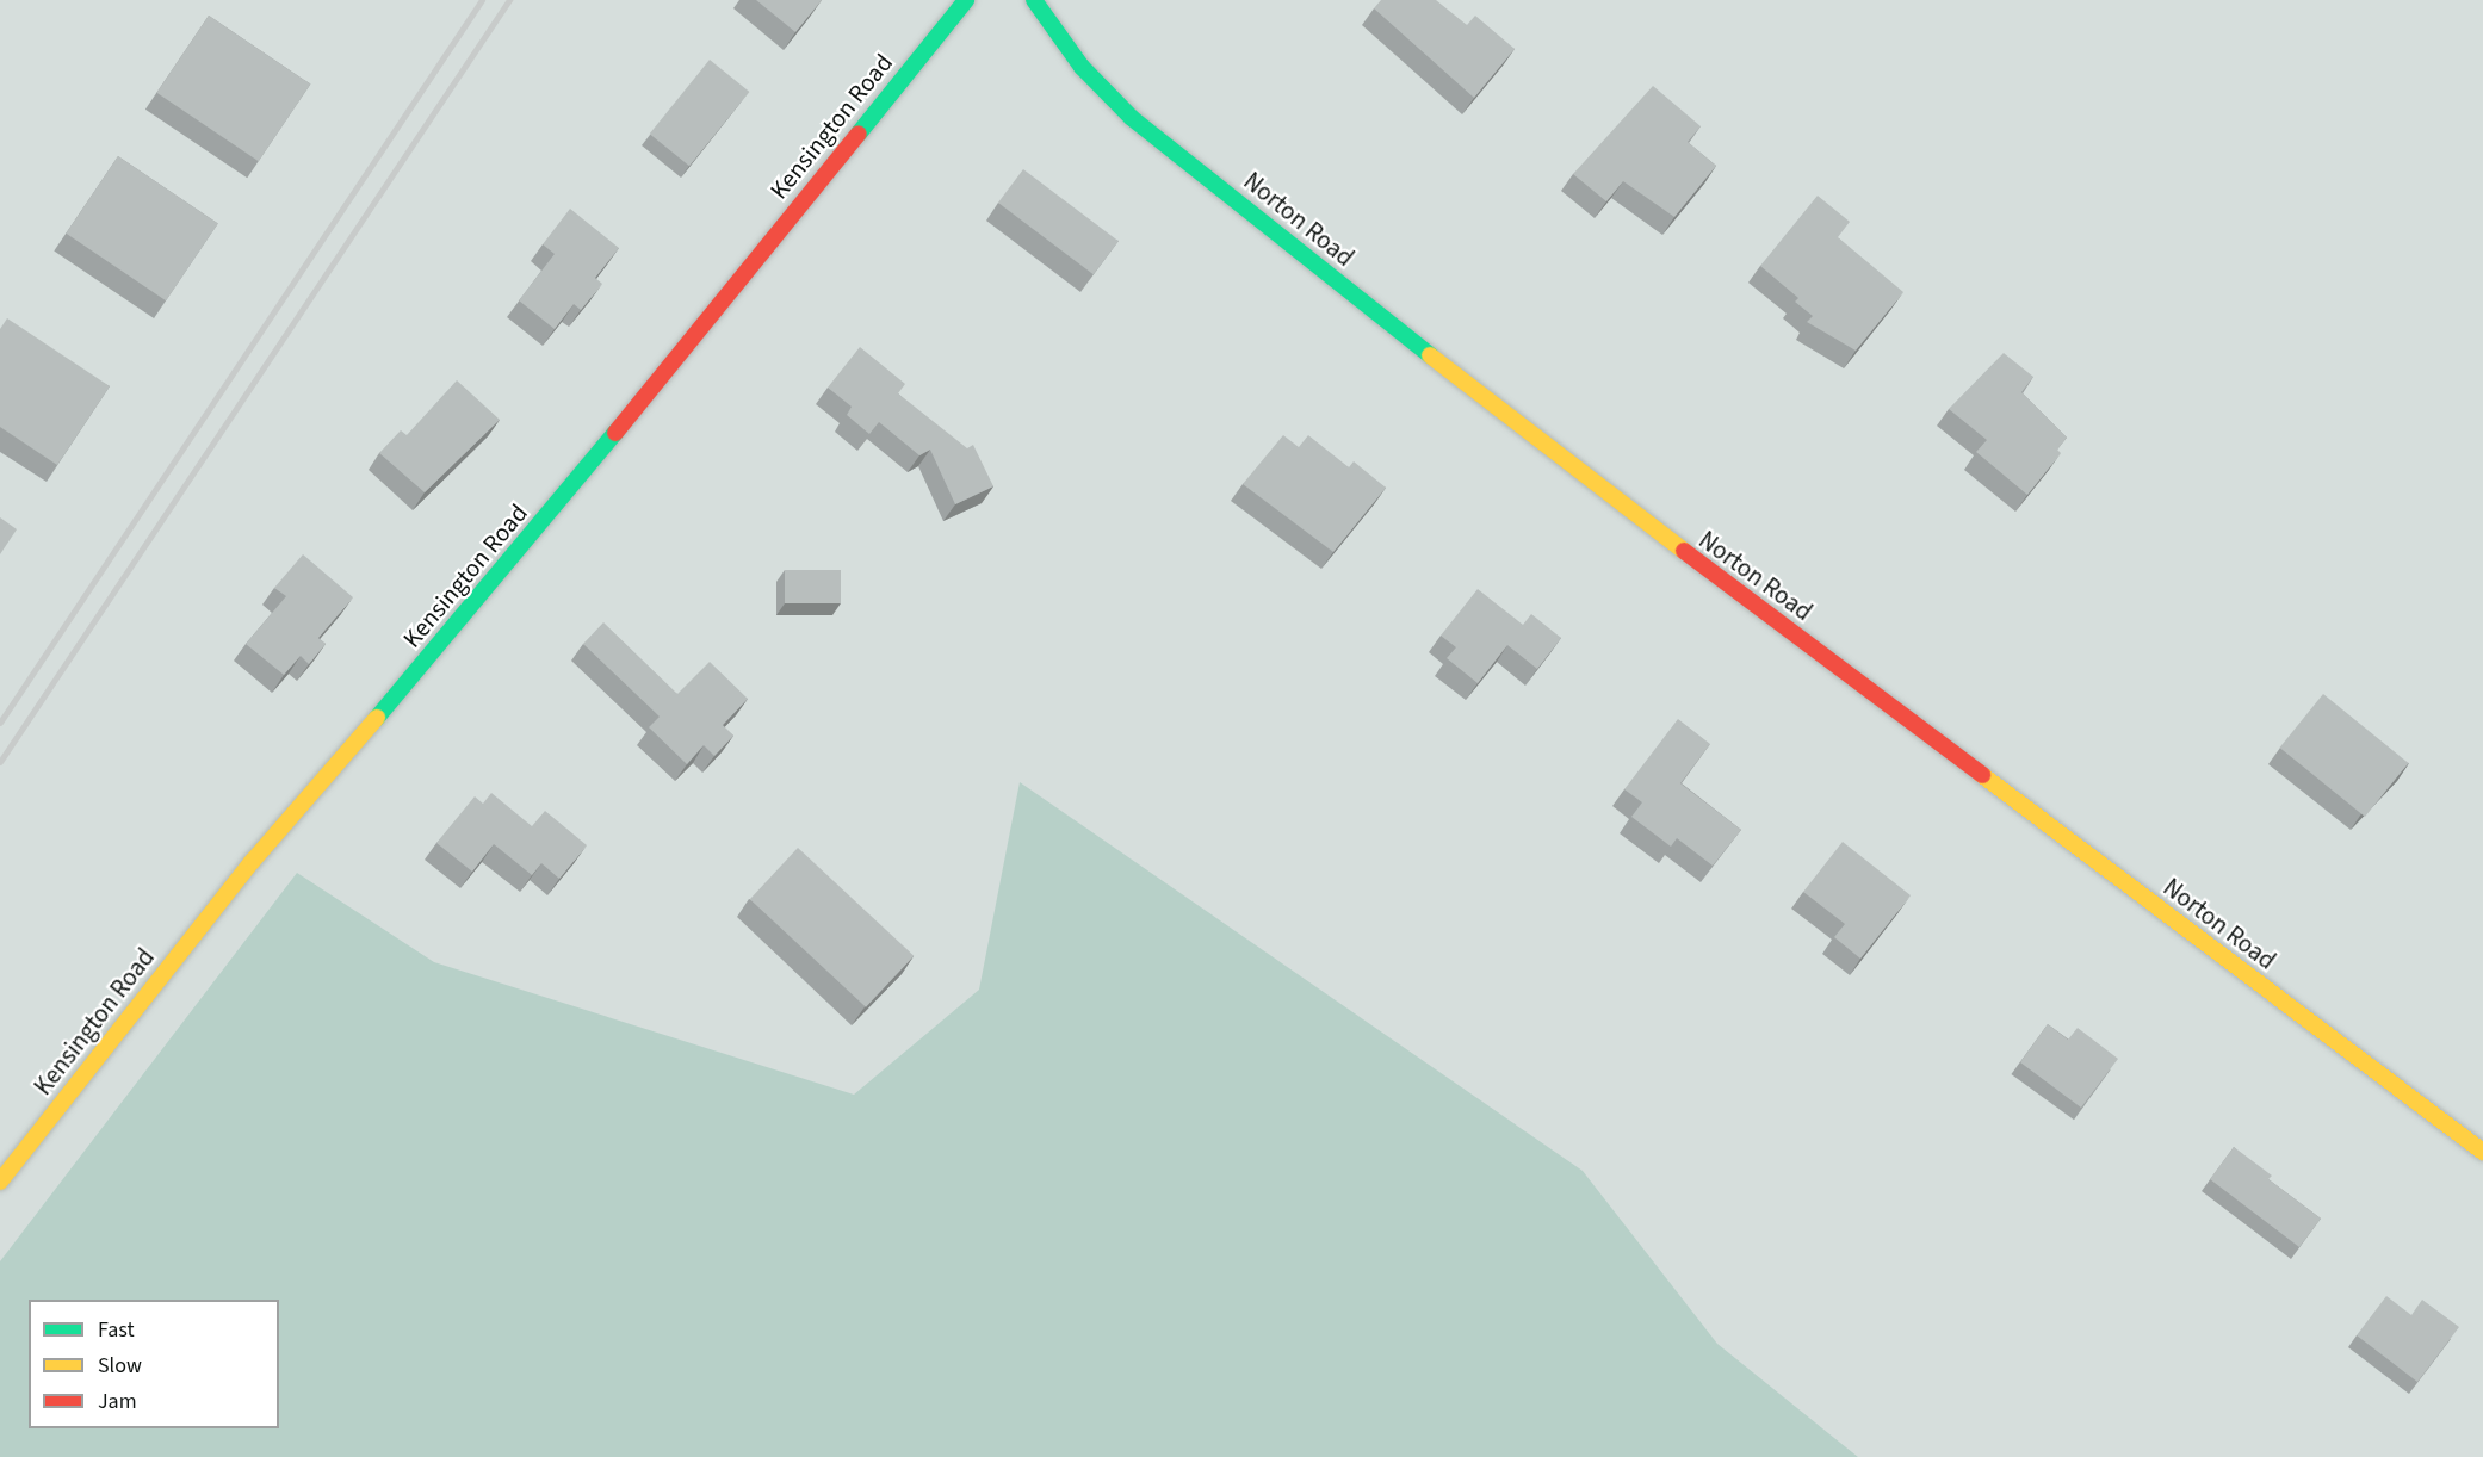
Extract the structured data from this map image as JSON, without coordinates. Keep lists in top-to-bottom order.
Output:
{
  "streets": {
    "main road": ["Kensington Road", "Norton Road"]
  },
  "legend": ["Fast", "Slow", "Jam"]
}
